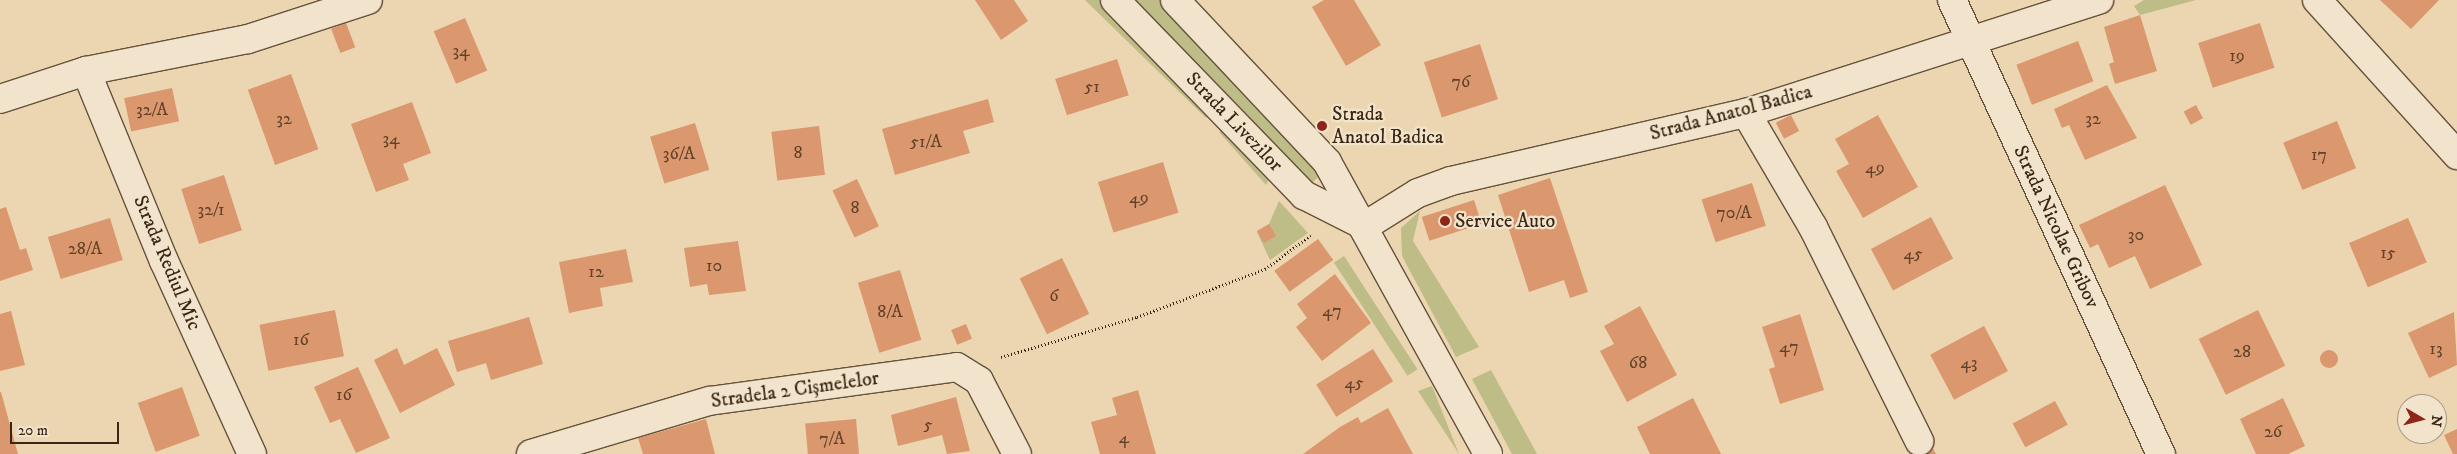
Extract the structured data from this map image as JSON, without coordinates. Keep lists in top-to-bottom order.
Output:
{
  "streets": {
    "street": [
      "Strada Anatol Badica",
      "Strada Livezilor",
      "Strada Nicolae Gribov",
      "Strada Rediul Mic",
      "Stradela 2 Cișmelelor"
    ]
  },
  "crossings": [
    ["Strada Anatol Badica", "Strada Livezilor"],
    ["Strada Anatol Badica", "Strada Nicolae Gribov"]
  ],
  "places": ["Strada Anatol Badica", "Service Auto"],
  "house_numbers": [
    "34",
    "19",
    "76",
    "51",
    "32/A",
    "32",
    "32",
    "34",
    "51/A",
    "8",
    "36/A",
    "17",
    "49",
    "49",
    "8",
    "32/1",
    "70/A",
    "30",
    "28/A",
    "15",
    "45",
    "10",
    "12",
    "6",
    "47",
    "8/A",
    "16",
    "47",
    "13",
    "28",
    "68",
    "43",
    "45",
    "16",
    "5",
    "26",
    "4",
    "7/A"
  ],
  "scale_bar": "20 m",
  "north": "right"
}
